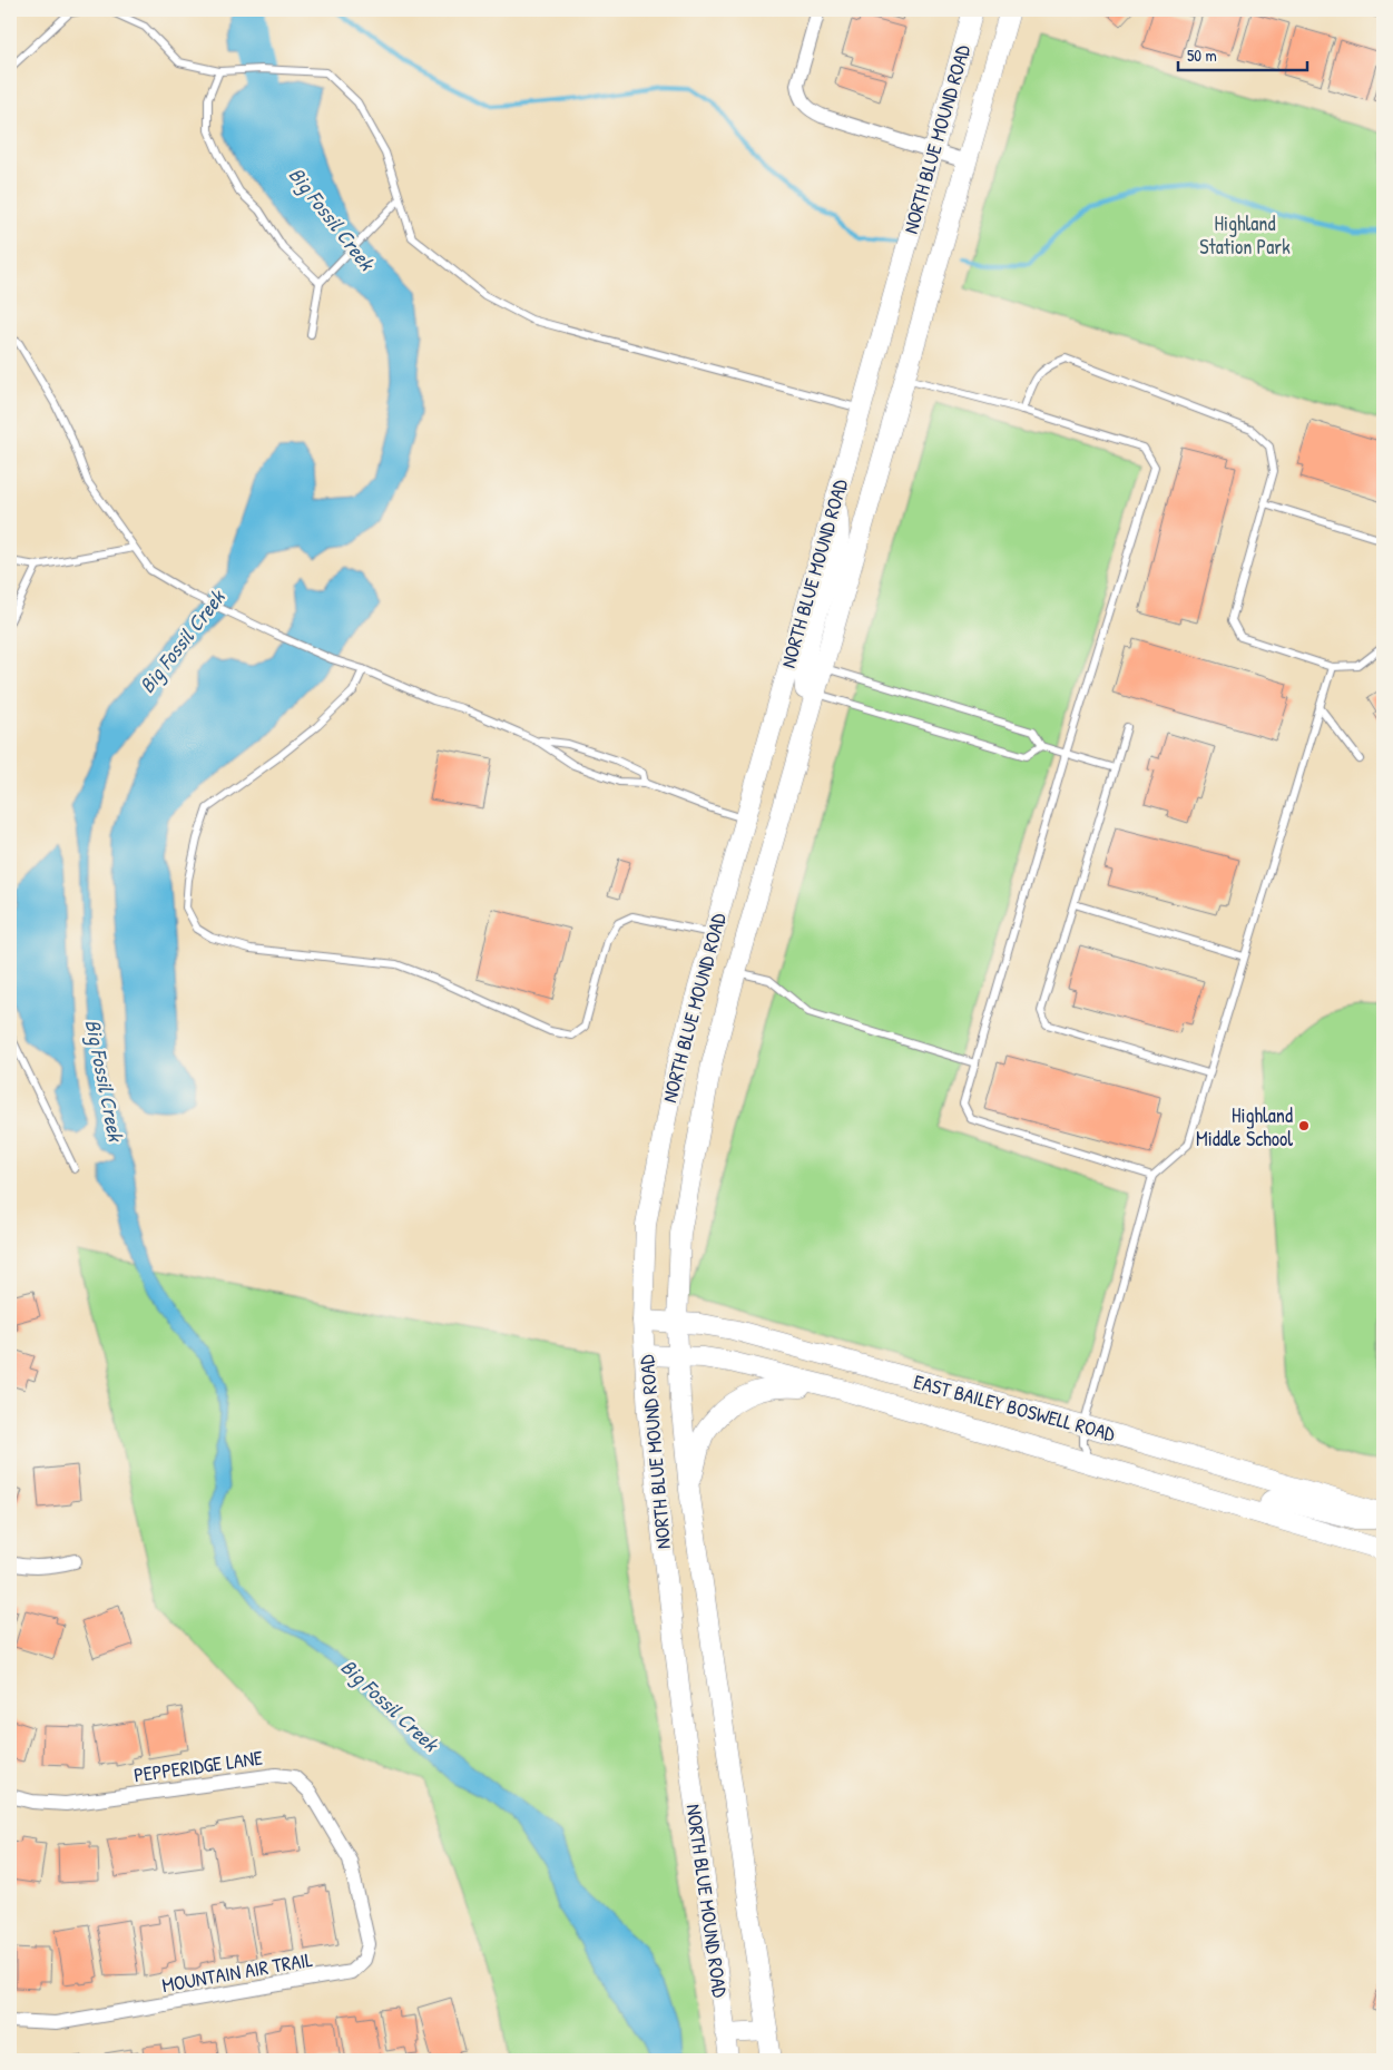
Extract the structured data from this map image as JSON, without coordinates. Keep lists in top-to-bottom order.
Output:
{
  "streets": {
    "main road": ["NORTH BLUE MOUND ROAD", "EAST BAILEY BOSWELL ROAD"],
    "street": ["PEPPERIDGE LANE", "MOUNTAIN AIR TRAIL"]
  },
  "crossings": [
    ["NORTH BLUE MOUND ROAD", "EAST BAILEY BOSWELL ROAD"],
    ["PEPPERIDGE LANE", "MOUNTAIN AIR TRAIL"]
  ],
  "water": ["Big Fossil Creek"],
  "parks": ["Highland Station Park"],
  "places": ["Highland Middle School"],
  "scale_bar": "50 m"
}
